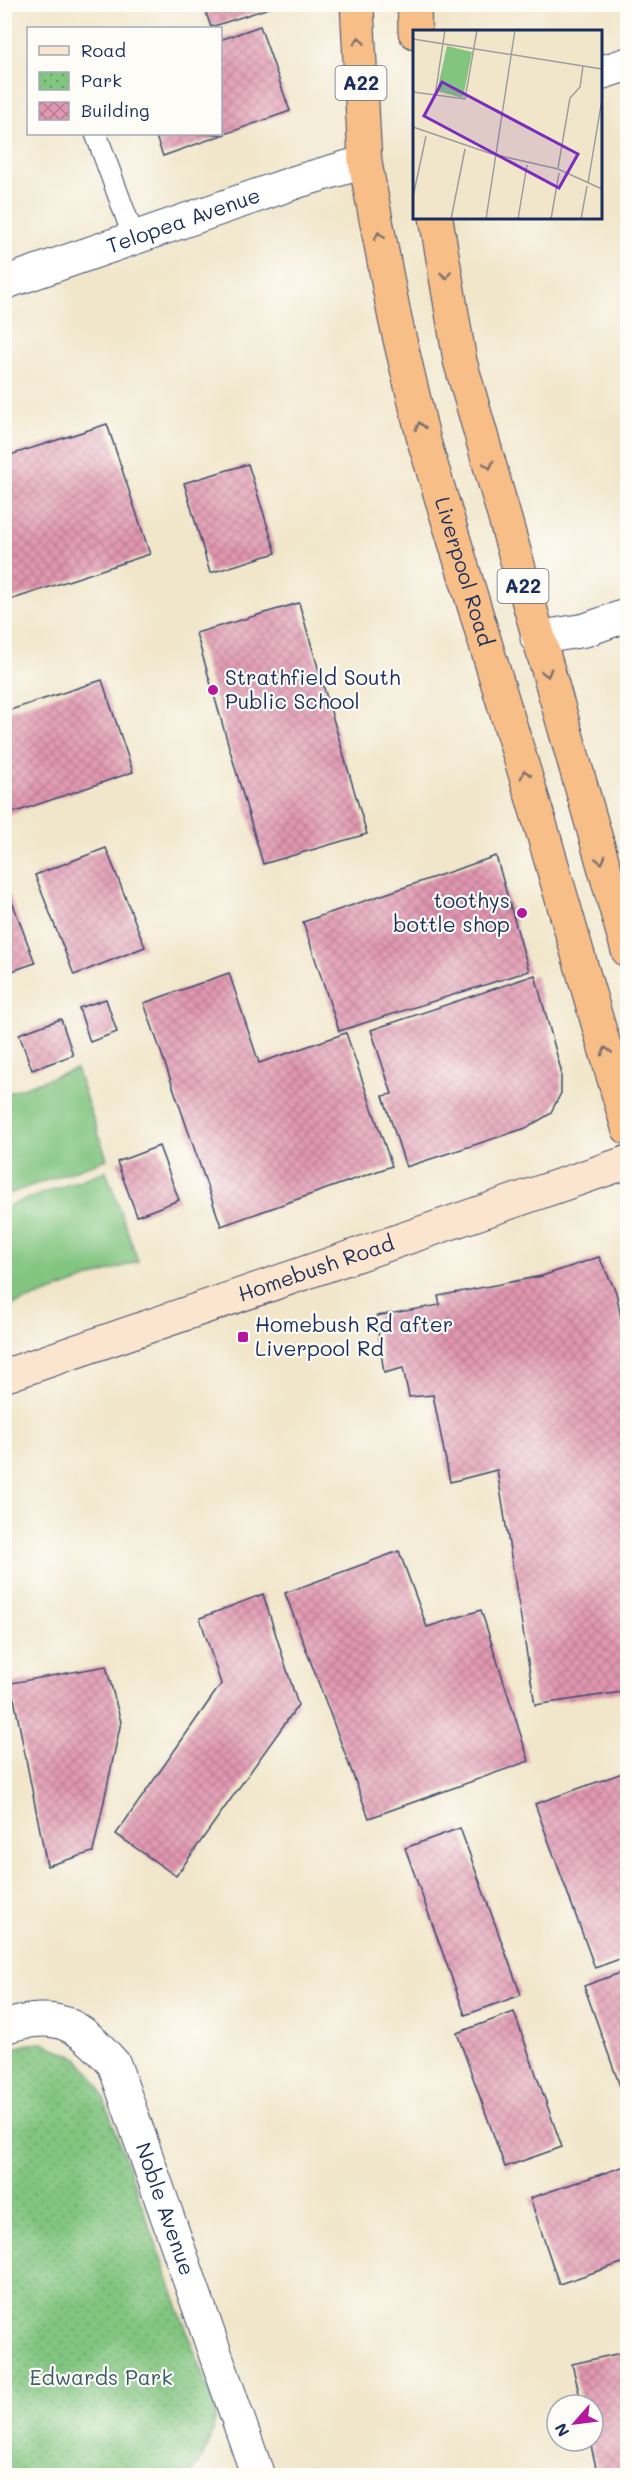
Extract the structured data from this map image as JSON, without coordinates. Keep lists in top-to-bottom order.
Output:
{
  "streets": {
    "highway": ["A22", "Liverpool Road"],
    "main road": ["Homebush Road"],
    "street": ["Telopea Avenue", "Noble Avenue"]
  },
  "crossings": [
    ["Telopea Avenue", "Liverpool Road"]
  ],
  "parks": ["Edwards Park"],
  "places": {
    "other": ["Strathfield South Public School", "toothys bottle shop"],
    "transit": ["Homebush Rd after Liverpool Rd"]
  },
  "legend": ["Road", "Park", "Building"],
  "north": "bottom left"
}
